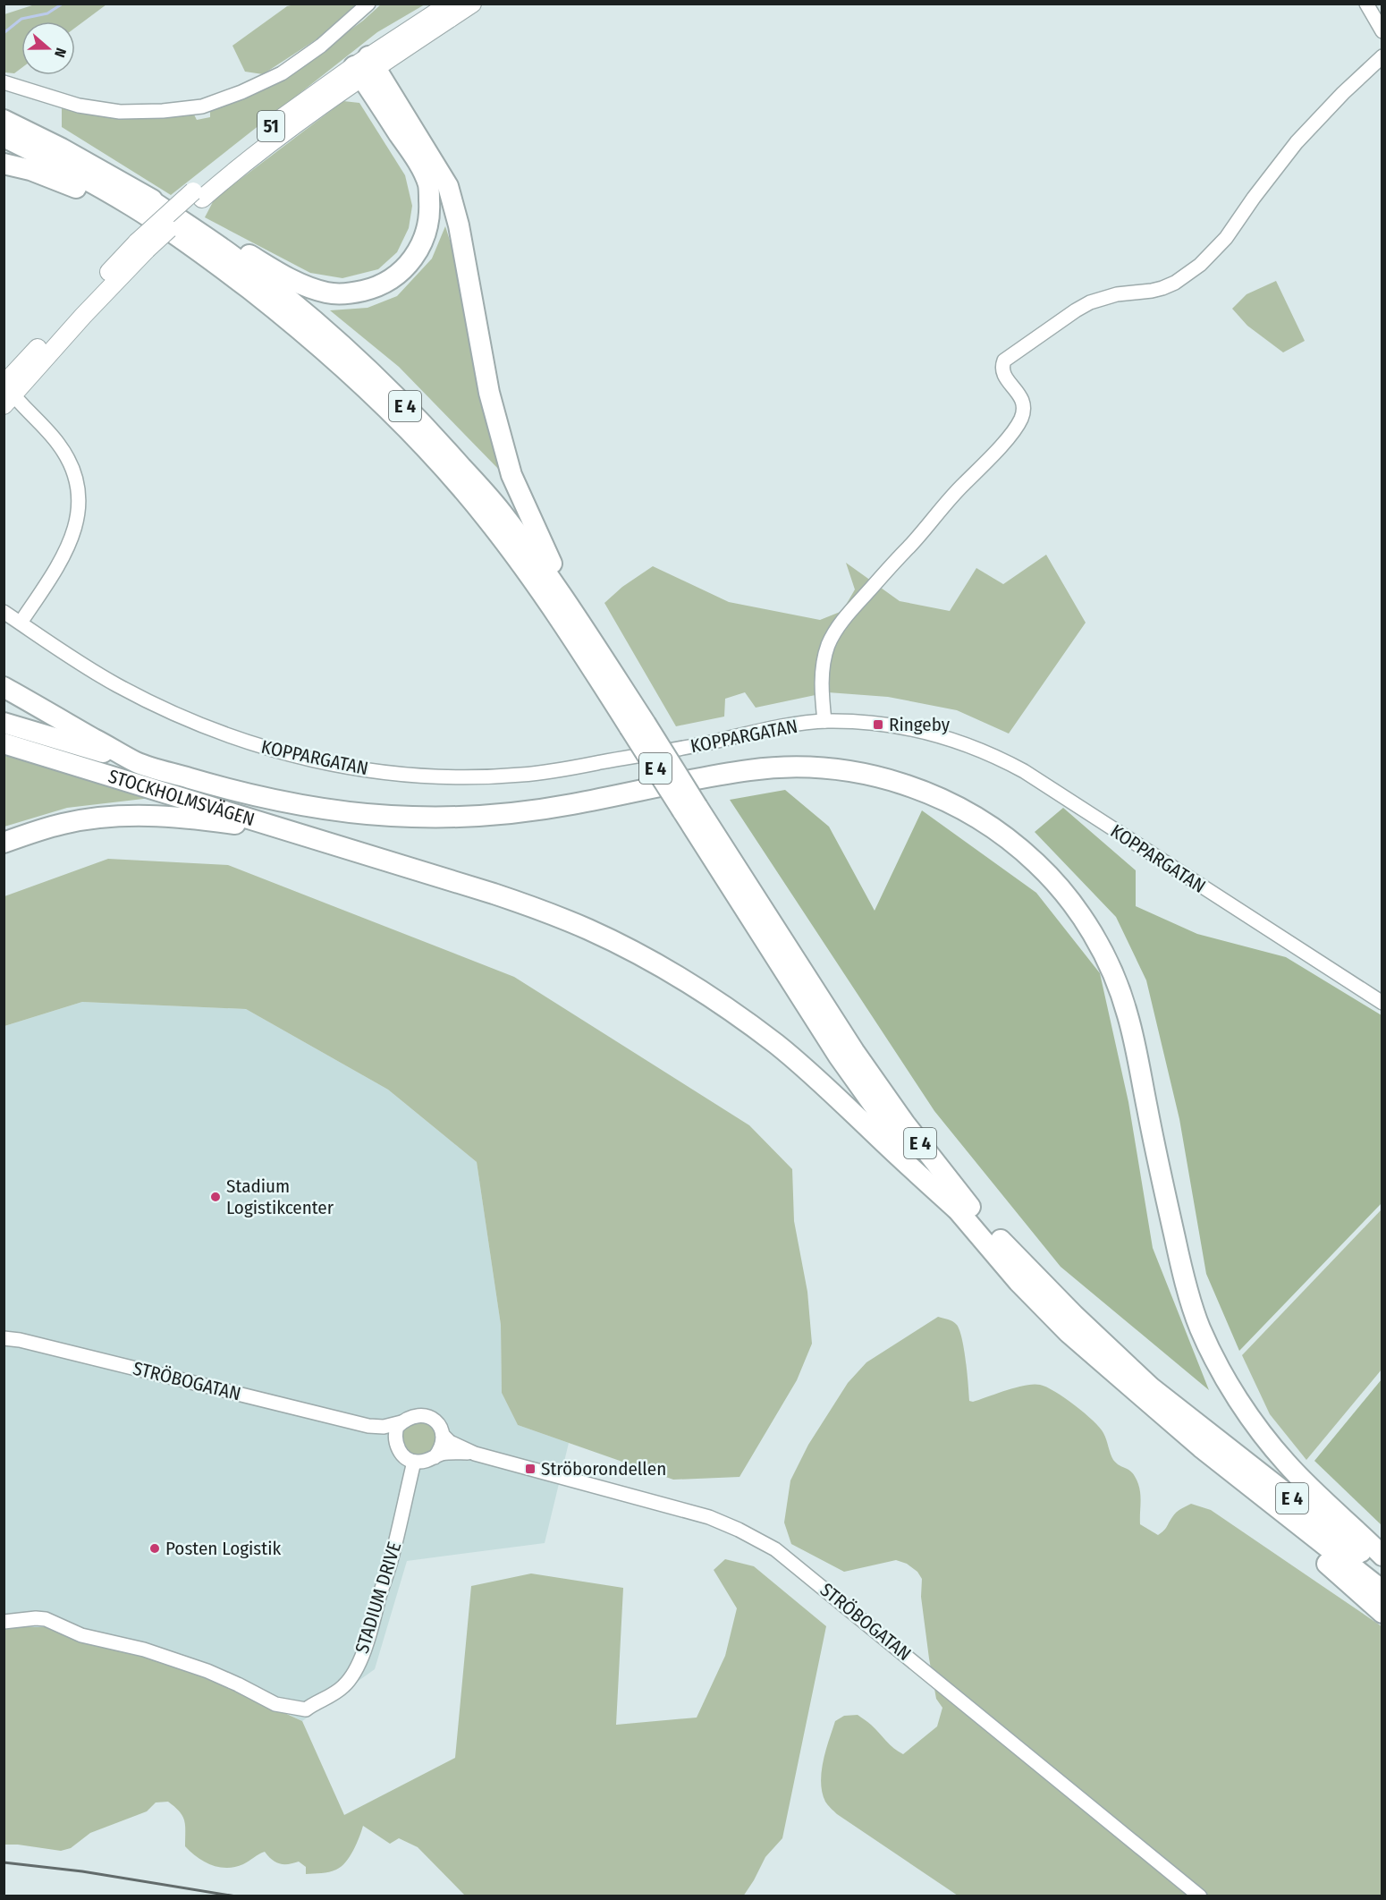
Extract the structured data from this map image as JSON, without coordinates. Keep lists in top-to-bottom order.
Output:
{
  "streets": {
    "highway": ["E 4", "STOCKHOLMSVÄGEN"],
    "main road": ["51"],
    "street": ["KOPPARGATAN", "STRÖBOGATAN", "STADIUM DRIVE"]
  },
  "crossings": [
    ["E 4", "STOCKHOLMSVÄGEN"],
    ["STRÖBOGATAN", "STADIUM DRIVE"]
  ],
  "places": {
    "transit": ["Ringeby", "Ströborondellen"],
    "other": ["Stadium Logistikcenter", "Posten Logistik"]
  },
  "north": "right"
}
